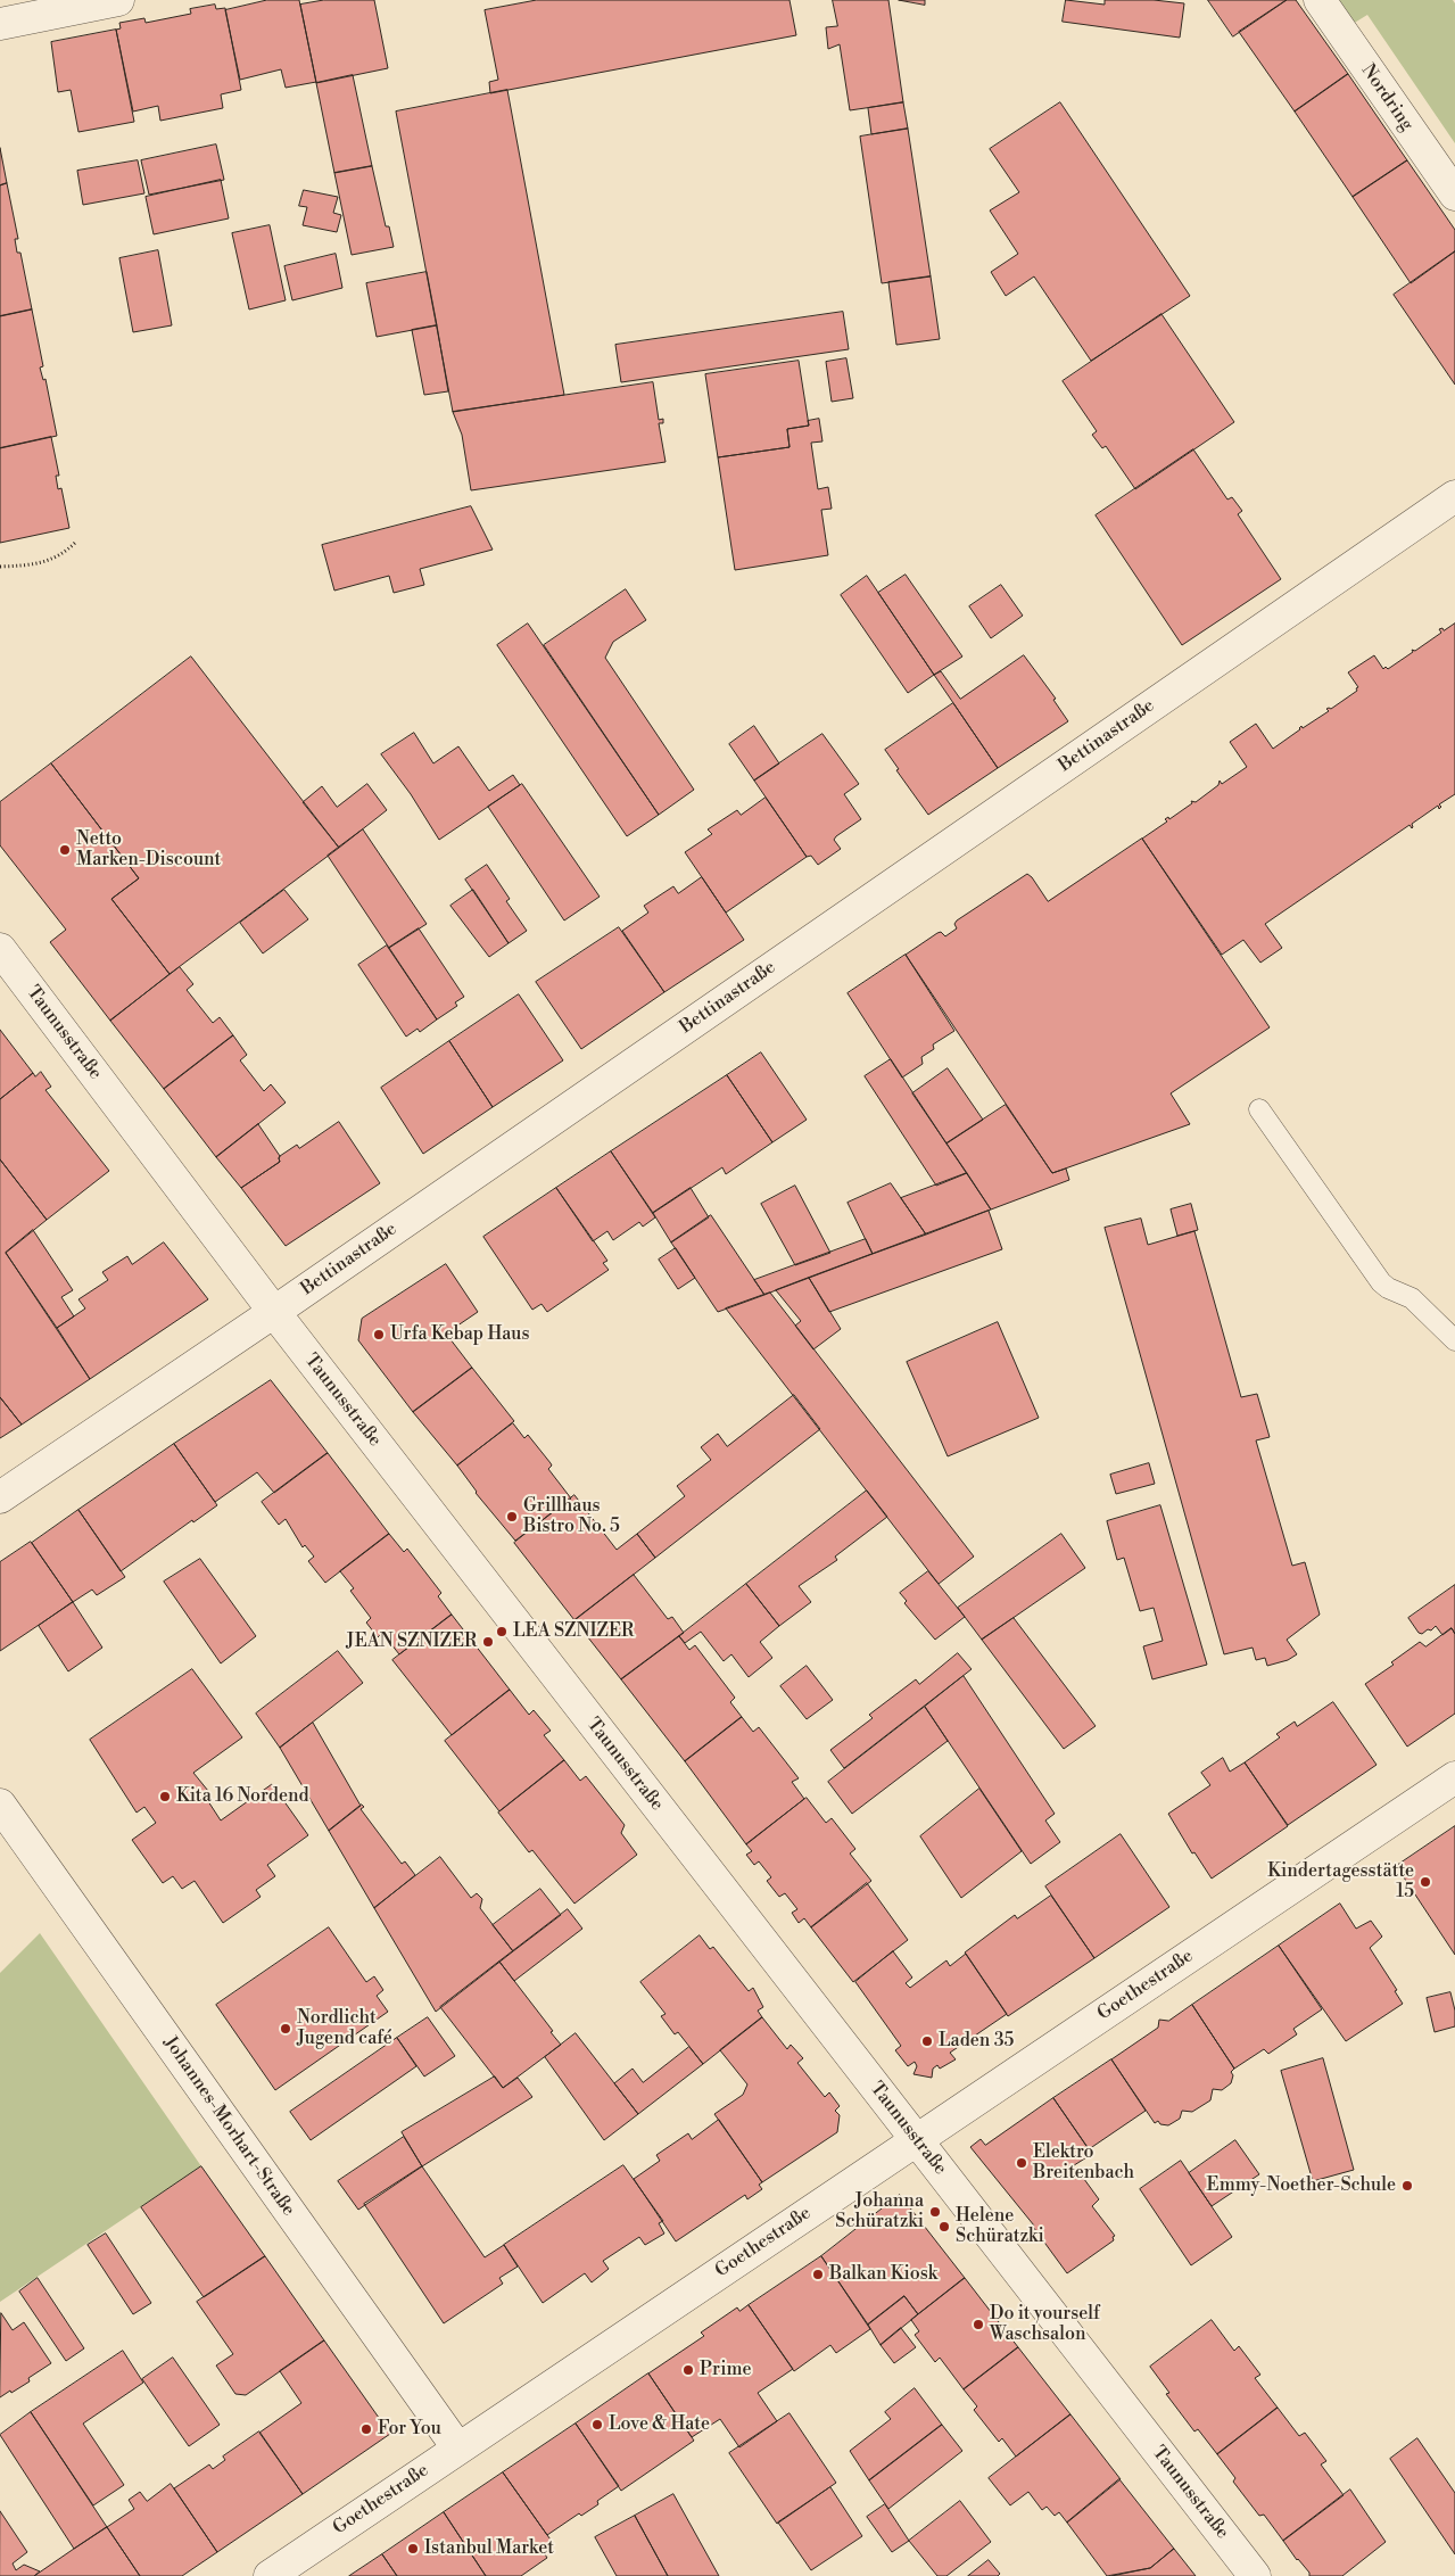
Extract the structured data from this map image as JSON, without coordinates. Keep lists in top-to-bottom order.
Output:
{
  "streets": {
    "street": [
      "Nordring",
      "Bettinastraße",
      "Taunusstraße",
      "Goethestraße",
      "Johannes-Morhart-Straße"
    ]
  },
  "crossings": [
    ["Bettinastraße", "Taunusstraße"],
    ["Taunusstraße", "Goethestraße"],
    ["Goethestraße", "Johannes-Morhart-Straße"]
  ],
  "places": [
    "Netto Marken-Discount",
    "Urfa Kebap Haus",
    "Grillhaus Bistro No. 5",
    "LEA SZNIZER",
    "JEAN SZNIZER",
    "Kita 16 Nordend",
    "Kindertagesstätte 15",
    "Nordlicht Jugend café",
    "Laden 35",
    "Elektro Breitenbach",
    "Emmy-Noether-Schule",
    "Johanna Schüratzki",
    "Helene Schüratzki",
    "Balkan Kiosk",
    "Do it yourself Waschsalon",
    "Prime",
    "Love & Hate",
    "For You",
    "Istanbul Market"
  ]
}
